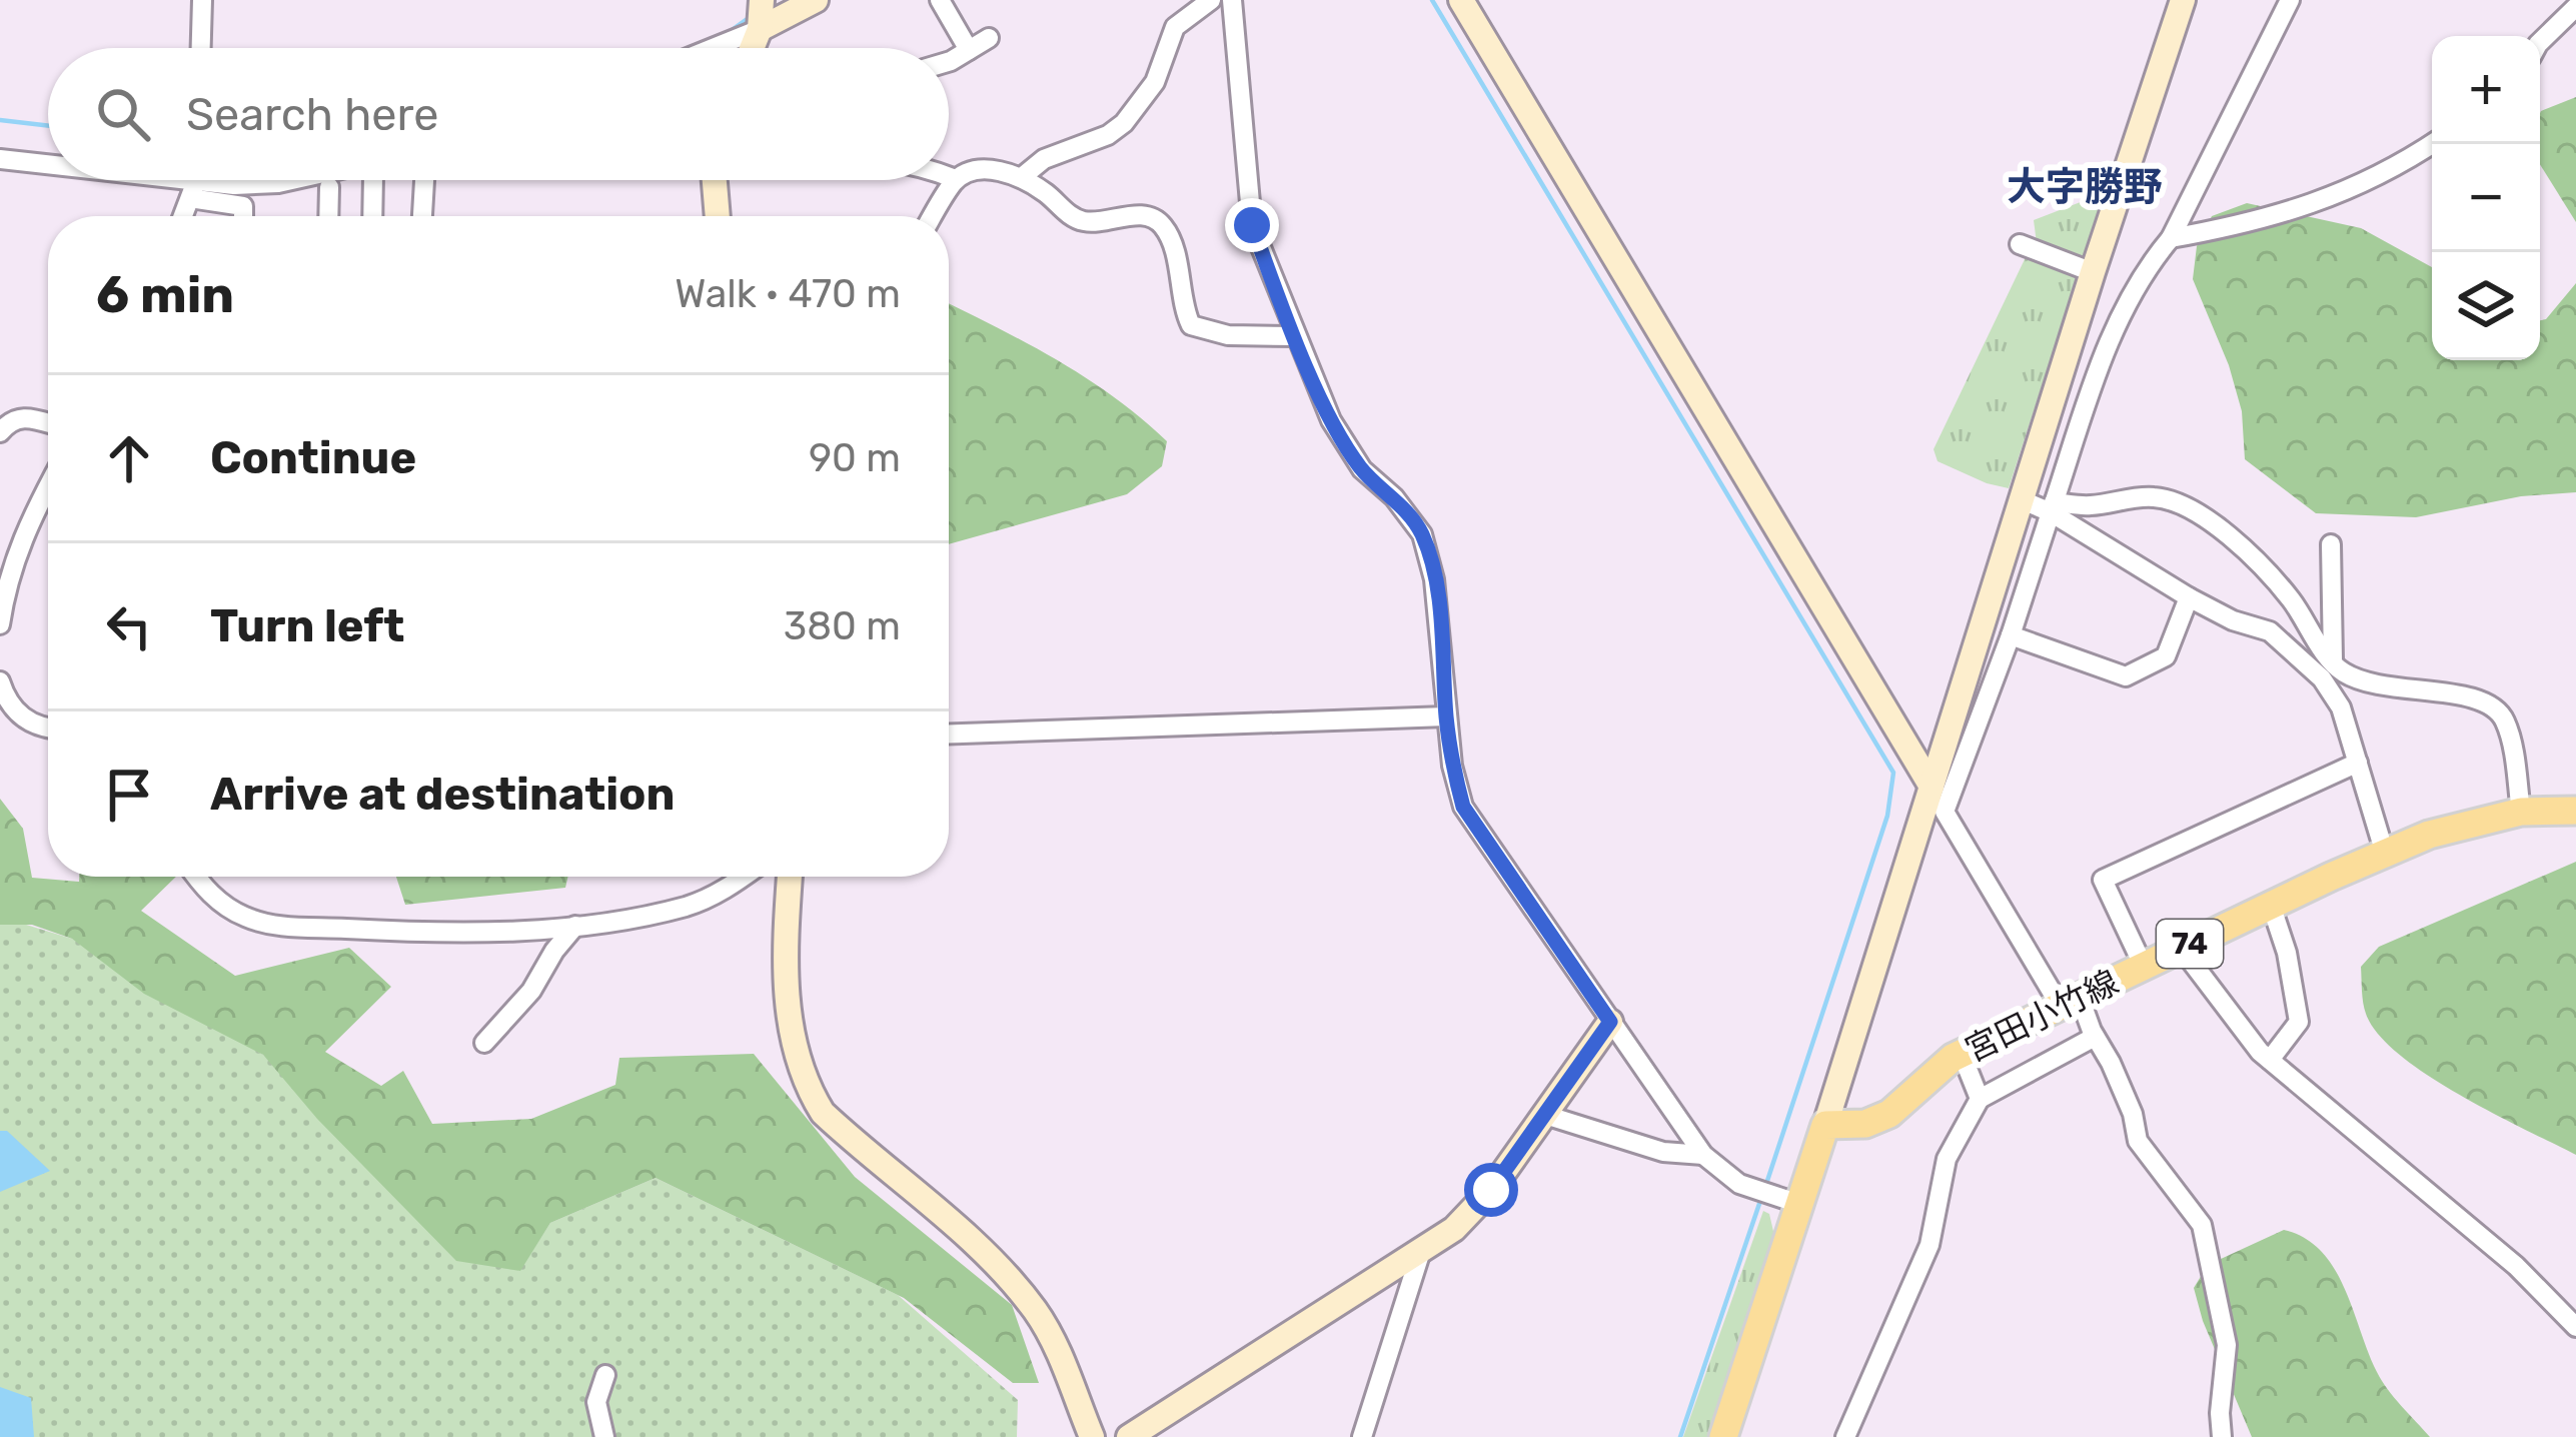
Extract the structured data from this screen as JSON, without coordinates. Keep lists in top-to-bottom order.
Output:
{
  "streets": {
    "main road": ["74", "宮田小竹線"]
  },
  "districts": ["大字勝野"],
  "page": {
    "map_buttons": ["+", "−"],
    "search": "Search here",
    "heading": ["6 min", "Walk · 470 m"],
    "list": [
      ["Continue", "90 m"],
      ["Turn left", "380 m"],
      "Arrive at destination"
    ]
  }
}
